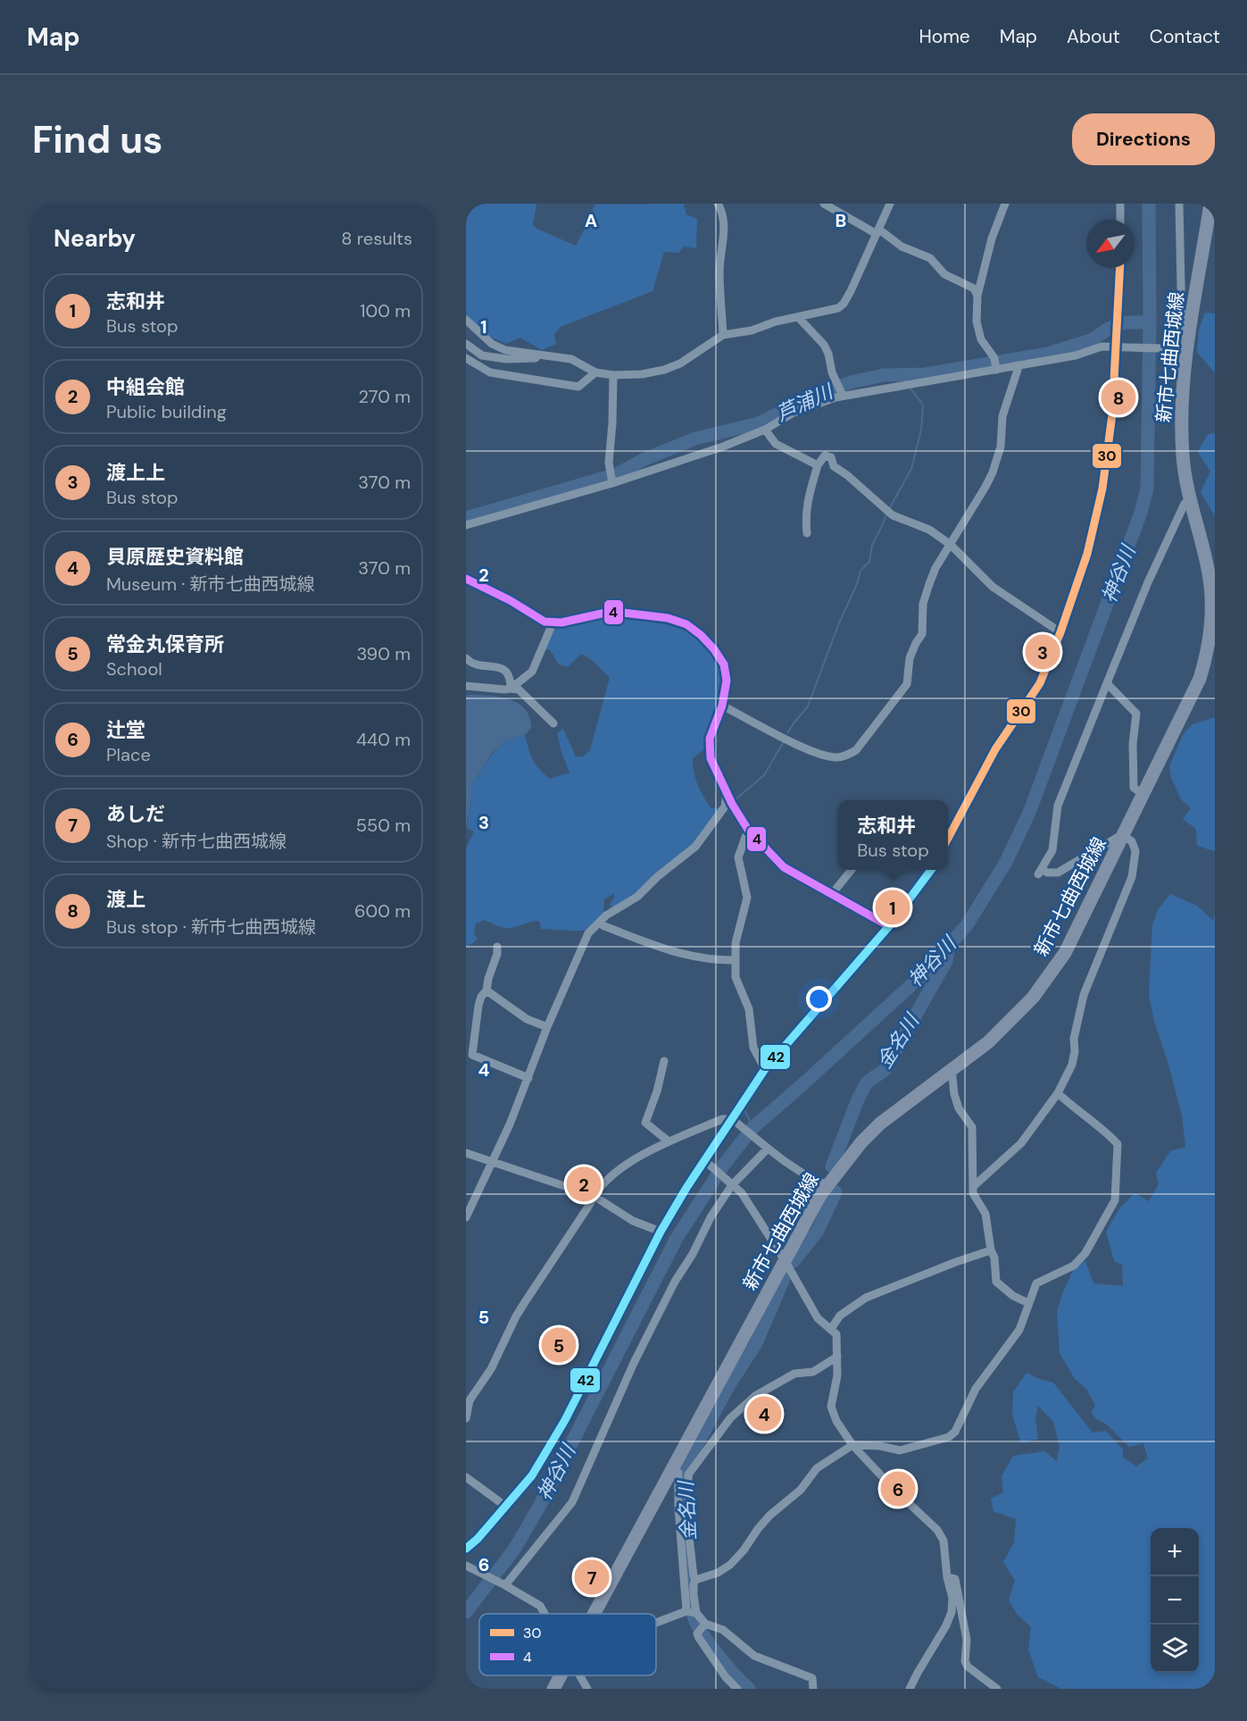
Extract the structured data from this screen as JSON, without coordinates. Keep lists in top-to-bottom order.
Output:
{
  "streets": {
    "main road": ["新市七曲西城線"]
  },
  "water": ["芦浦川", "神谷川", "金名川"],
  "lines": ["transit line 30", "transit line 4", "transit line 42"],
  "legend": ["30", "4"],
  "north": "bottom left",
  "page": {
    "header": "Map",
    "nav": [
      "Home",
      "Map",
      "About",
      "Contact"
    ],
    "buttons": "Directions",
    "title": "Find us",
    "heading": ["Nearby", "8 results"],
    "list": [
      {
        "mark": "1",
        "name": "志和井",
        "note": "Bus stop",
        "value": "100 m"
      },
      {
        "mark": "2",
        "name": "中組会館",
        "note": "Public building",
        "value": "270 m"
      },
      {
        "mark": "3",
        "name": "渡上上",
        "note": "Bus stop",
        "value": "370 m"
      },
      {
        "mark": "4",
        "name": "貝原歴史資料館",
        "note": "Museum · 新市七曲西城線",
        "value": "370 m"
      },
      {
        "mark": "5",
        "name": "常金丸保育所",
        "note": "School",
        "value": "390 m"
      },
      {
        "mark": "6",
        "name": "辻堂",
        "note": "Place",
        "value": "440 m"
      },
      {
        "mark": "7",
        "name": "あしだ",
        "note": "Shop · 新市七曲西城線",
        "value": "550 m"
      },
      {
        "mark": "8",
        "name": "渡上",
        "note": "Bus stop · 新市七曲西城線",
        "value": "600 m"
      }
    ],
    "pins": [
      "8",
      "3",
      "1",
      "2",
      "5",
      "4",
      "6",
      "7"
    ],
    "popup": ["志和井", "Bus stop"],
    "map_buttons": ["+", "−"]
  },
  "grid": {
    "columns": ["A", "B"],
    "rows": [
      "1",
      "2",
      "3",
      "4",
      "5",
      "6"
    ]
  }
}
